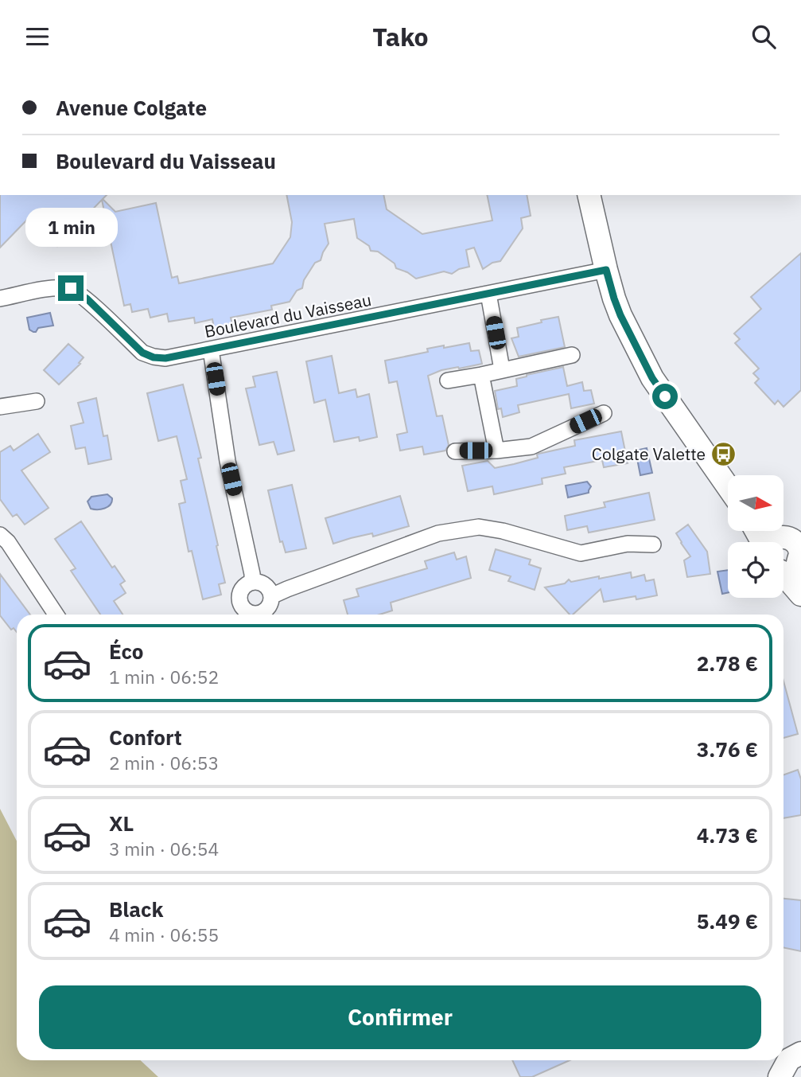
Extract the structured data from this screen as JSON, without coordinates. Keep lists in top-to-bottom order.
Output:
{
  "streets": {
    "street": ["Boulevard du Vaisseau"]
  },
  "places": {
    "bus stop": ["Colgate Valette"]
  },
  "north": "right",
  "page": {
    "header": "Tako",
    "banner": ["Avenue Colgate", "Boulevard du Vaisseau"],
    "bubble": "1 min",
    "list": [
      {
        "name": "Éco",
        "note": "1 min · 06:52",
        "value": "2.78 €"
      },
      {
        "name": "Confort",
        "note": "2 min · 06:53",
        "value": "3.76 €"
      },
      {
        "name": "XL",
        "note": "3 min · 06:54",
        "value": "4.73 €"
      },
      {
        "name": "Black",
        "note": "4 min · 06:55",
        "value": "5.49 €"
      }
    ],
    "buttons": "Confirmer"
  }
}
